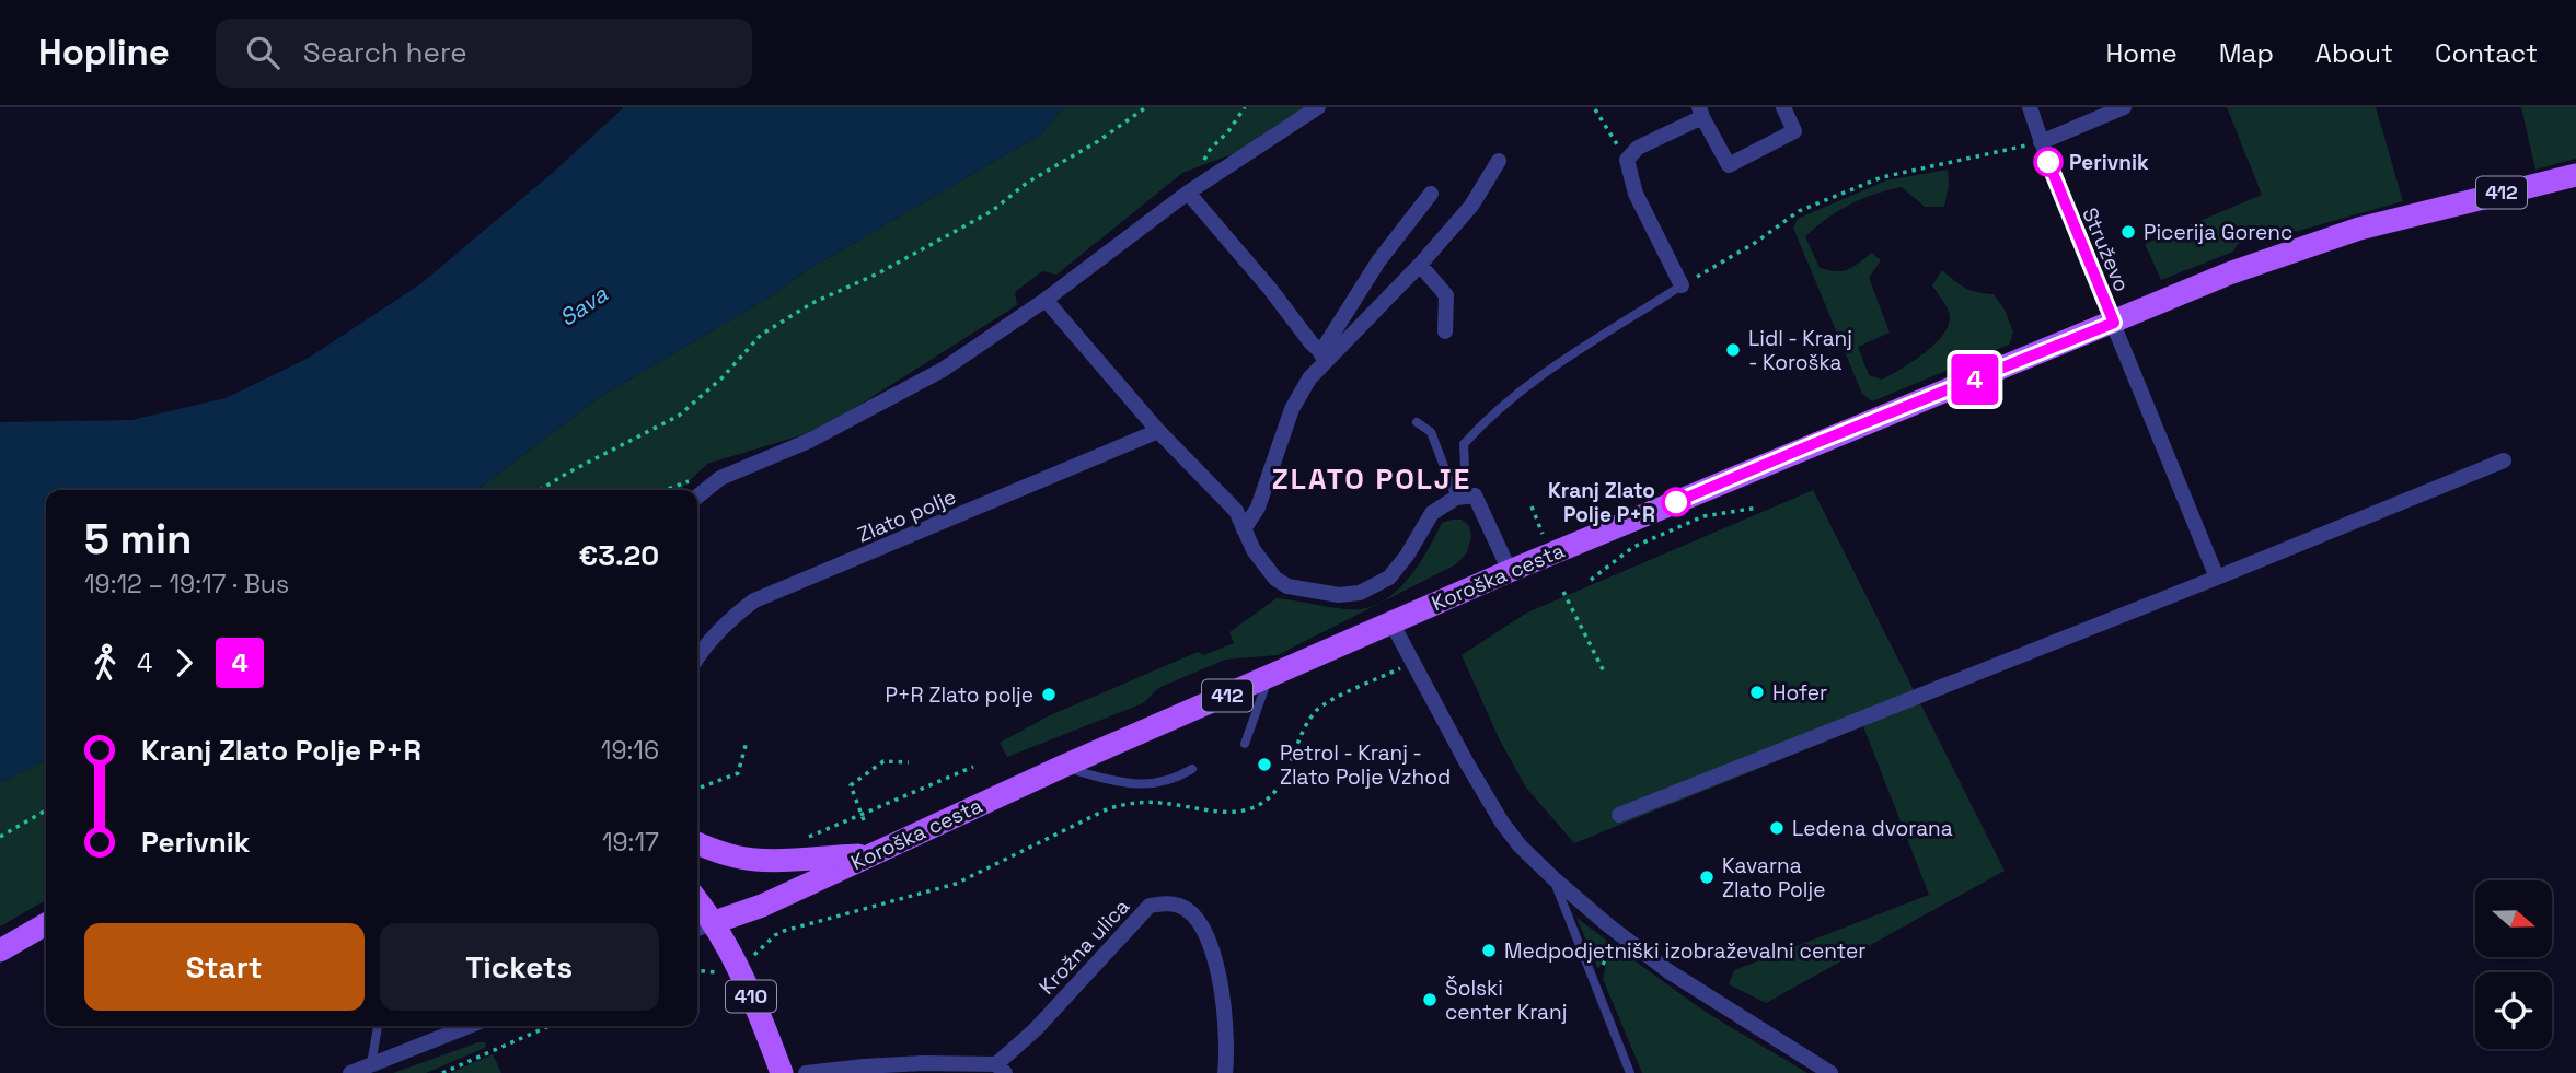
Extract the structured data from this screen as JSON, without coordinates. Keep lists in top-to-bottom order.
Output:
{
  "streets": {
    "main road": ["412", "Koroška cesta", "410"],
    "street": ["Struževo", "Zlato polje", "Krožna ulica"]
  },
  "crossings": [
    ["412", "Struževo"],
    ["412", "Koroška cesta"],
    ["Struževo", "Koroška cesta"],
    ["Koroška cesta", "410"]
  ],
  "districts": ["ZLATO POLJE"],
  "water": ["Sava"],
  "places": [
    "Perivnik",
    "Picerija Gorenc",
    "Lidl - Kranj - Koroška",
    "Kranj Zlato Polje P+R",
    "Hofer",
    "P+R Zlato polje",
    "Petrol - Kranj - Zlato Polje Vzhod",
    "Ledena dvorana",
    "Kavarna Zlato Polje",
    "Medpodjetniški izobraževalni center",
    "Šolski center Kranj"
  ],
  "lines": ["bus line 4"],
  "north": "right",
  "page": {
    "header": "Hopline",
    "search": "Search here",
    "nav": [
      "Home",
      "Map",
      "About",
      "Contact"
    ],
    "on_map": "4",
    "heading": ["5 min", "19:12 – 19:17 · Bus", "€3.20"],
    "legs": ["4", "4"],
    "list": [
      {
        "name": "Kranj Zlato Polje P+R",
        "value": "19:16"
      },
      {
        "name": "Perivnik",
        "value": "19:17"
      }
    ],
    "buttons": ["Start", "Tickets"]
  }
}
